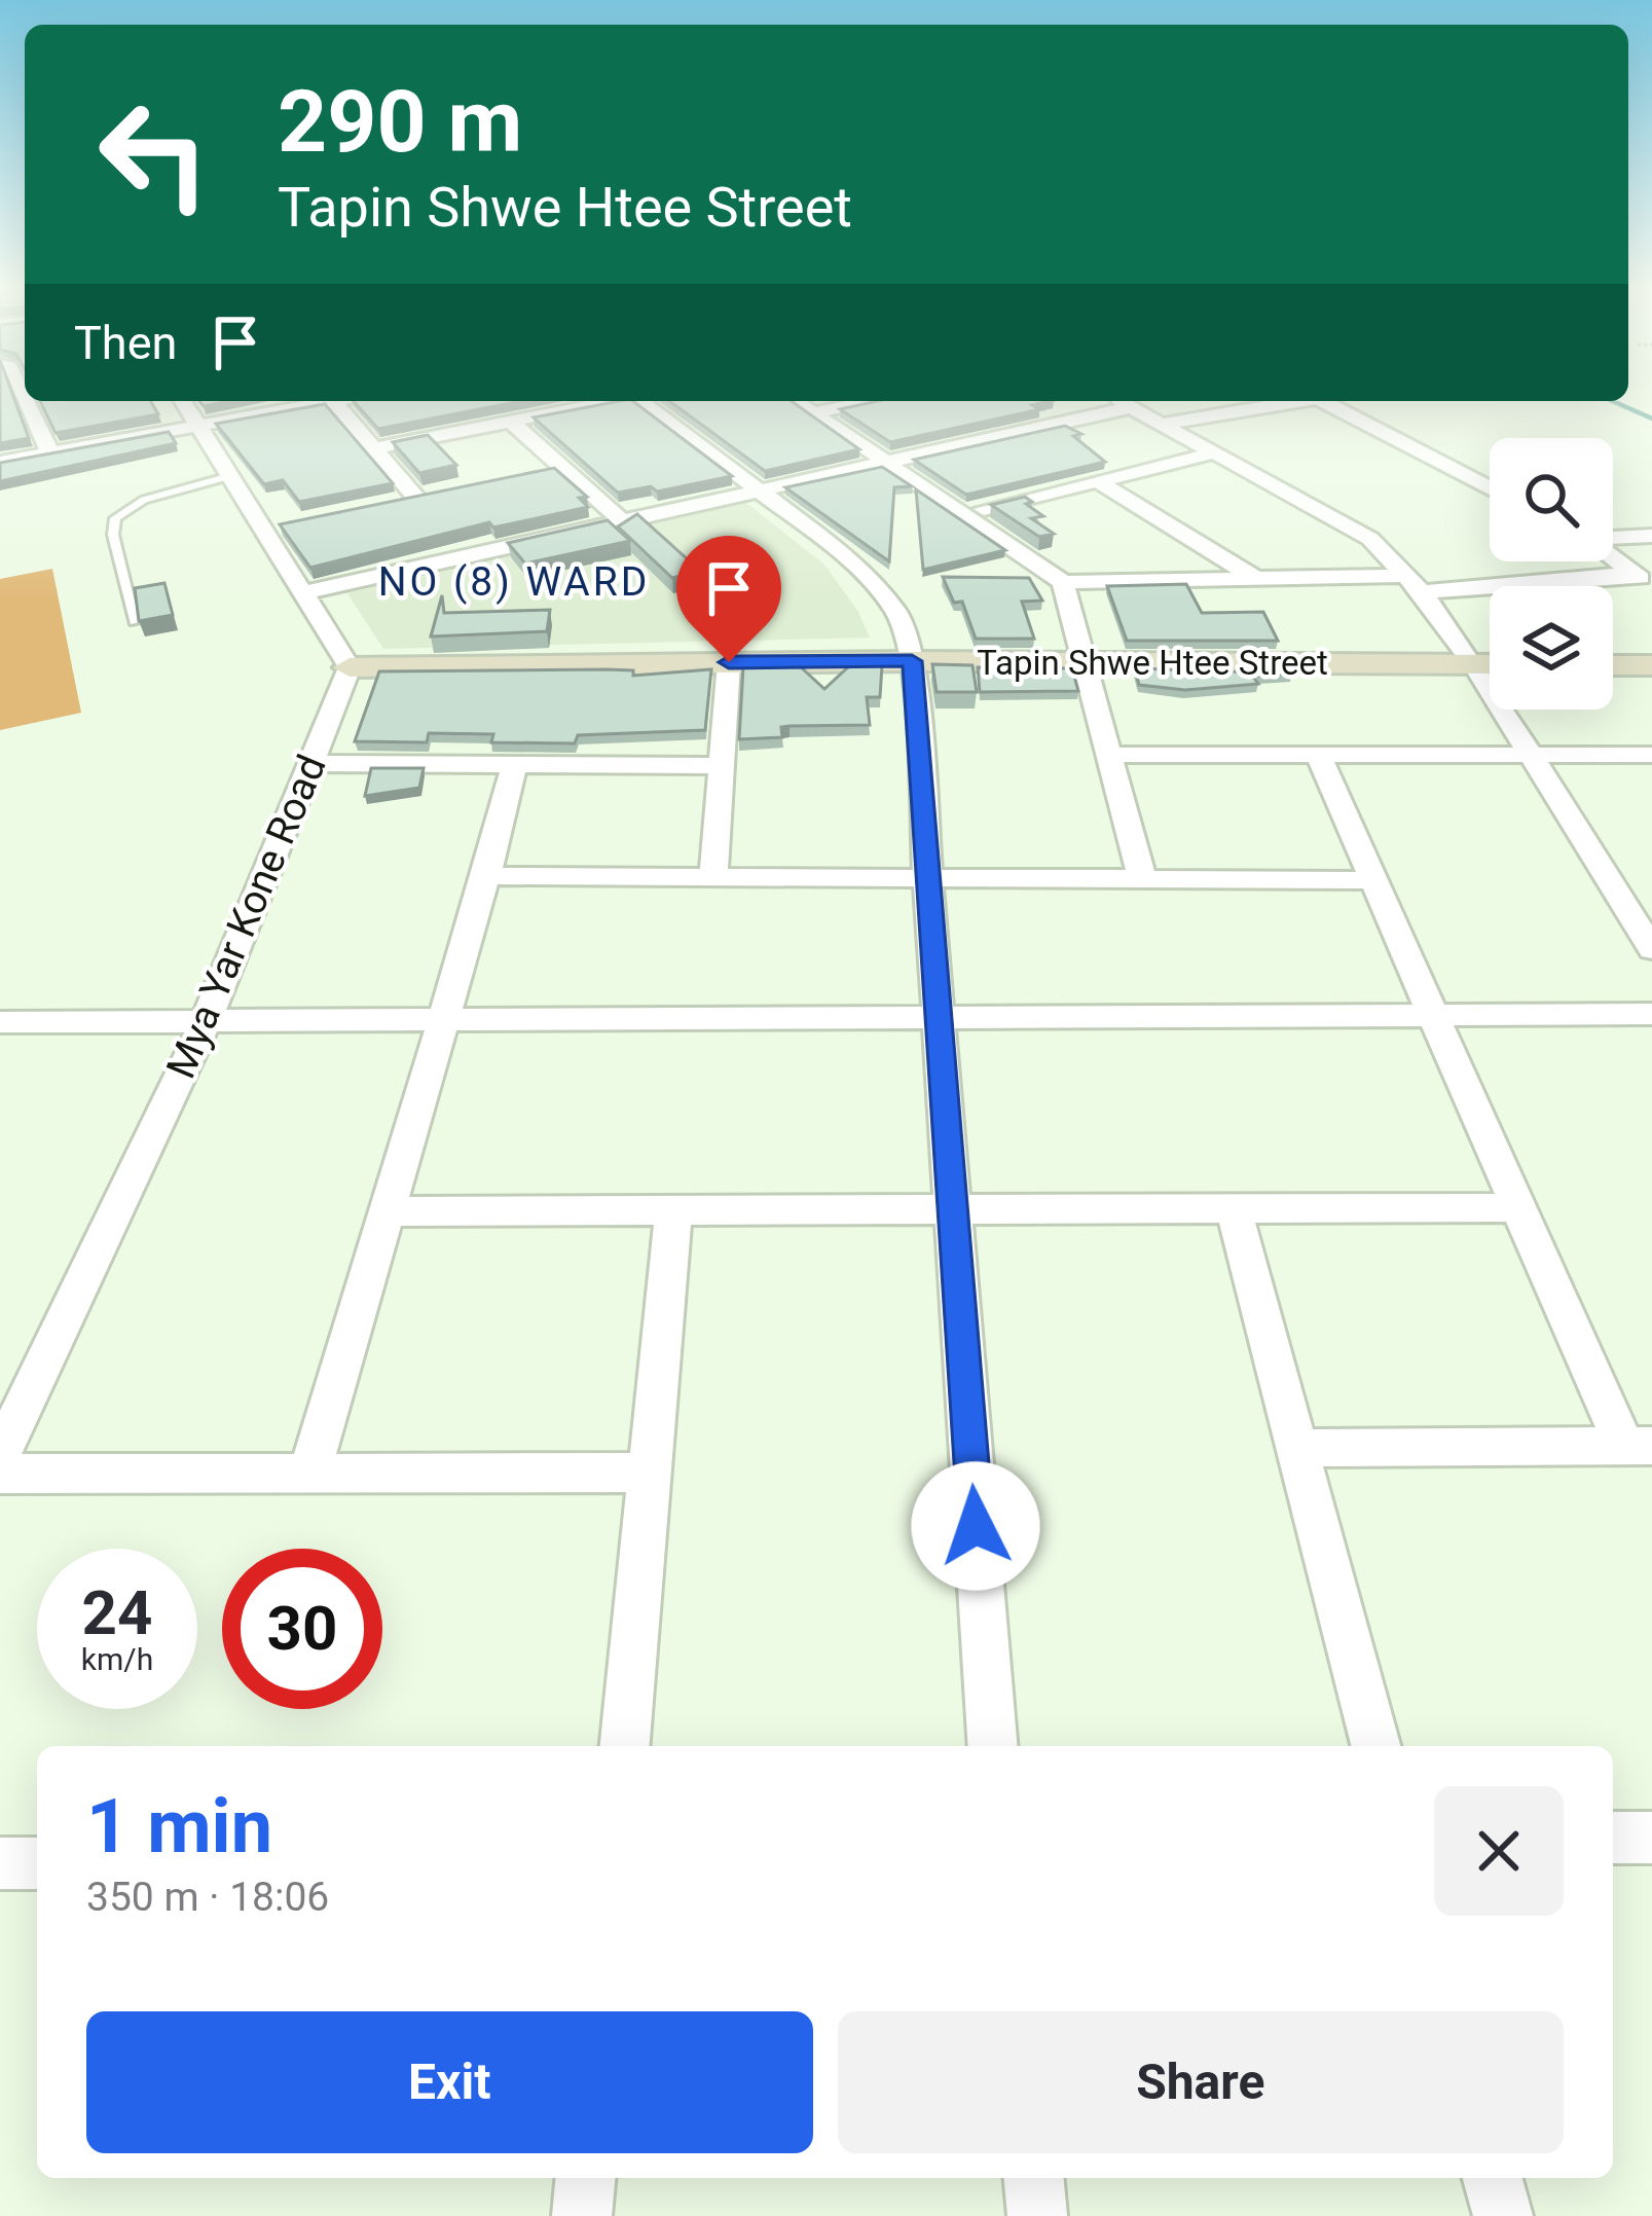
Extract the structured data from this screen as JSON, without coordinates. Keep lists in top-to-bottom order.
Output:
{
  "streets": {
    "street": ["Tapin Shwe Htee Street", "Mya Yar Kone Road"]
  },
  "crossings": [
    ["Tapin Shwe Htee Street", "Mya Yar Kone Road"]
  ],
  "districts": ["NO (8) WARD"],
  "page": {
    "turn": ["290 m", "Tapin Shwe Htee Street"],
    "then": "Then",
    "speed": "24 km/h",
    "limit": "30",
    "heading": ["1 min", "350 m · 18:06"],
    "buttons": ["Exit", "Share"]
  }
}
